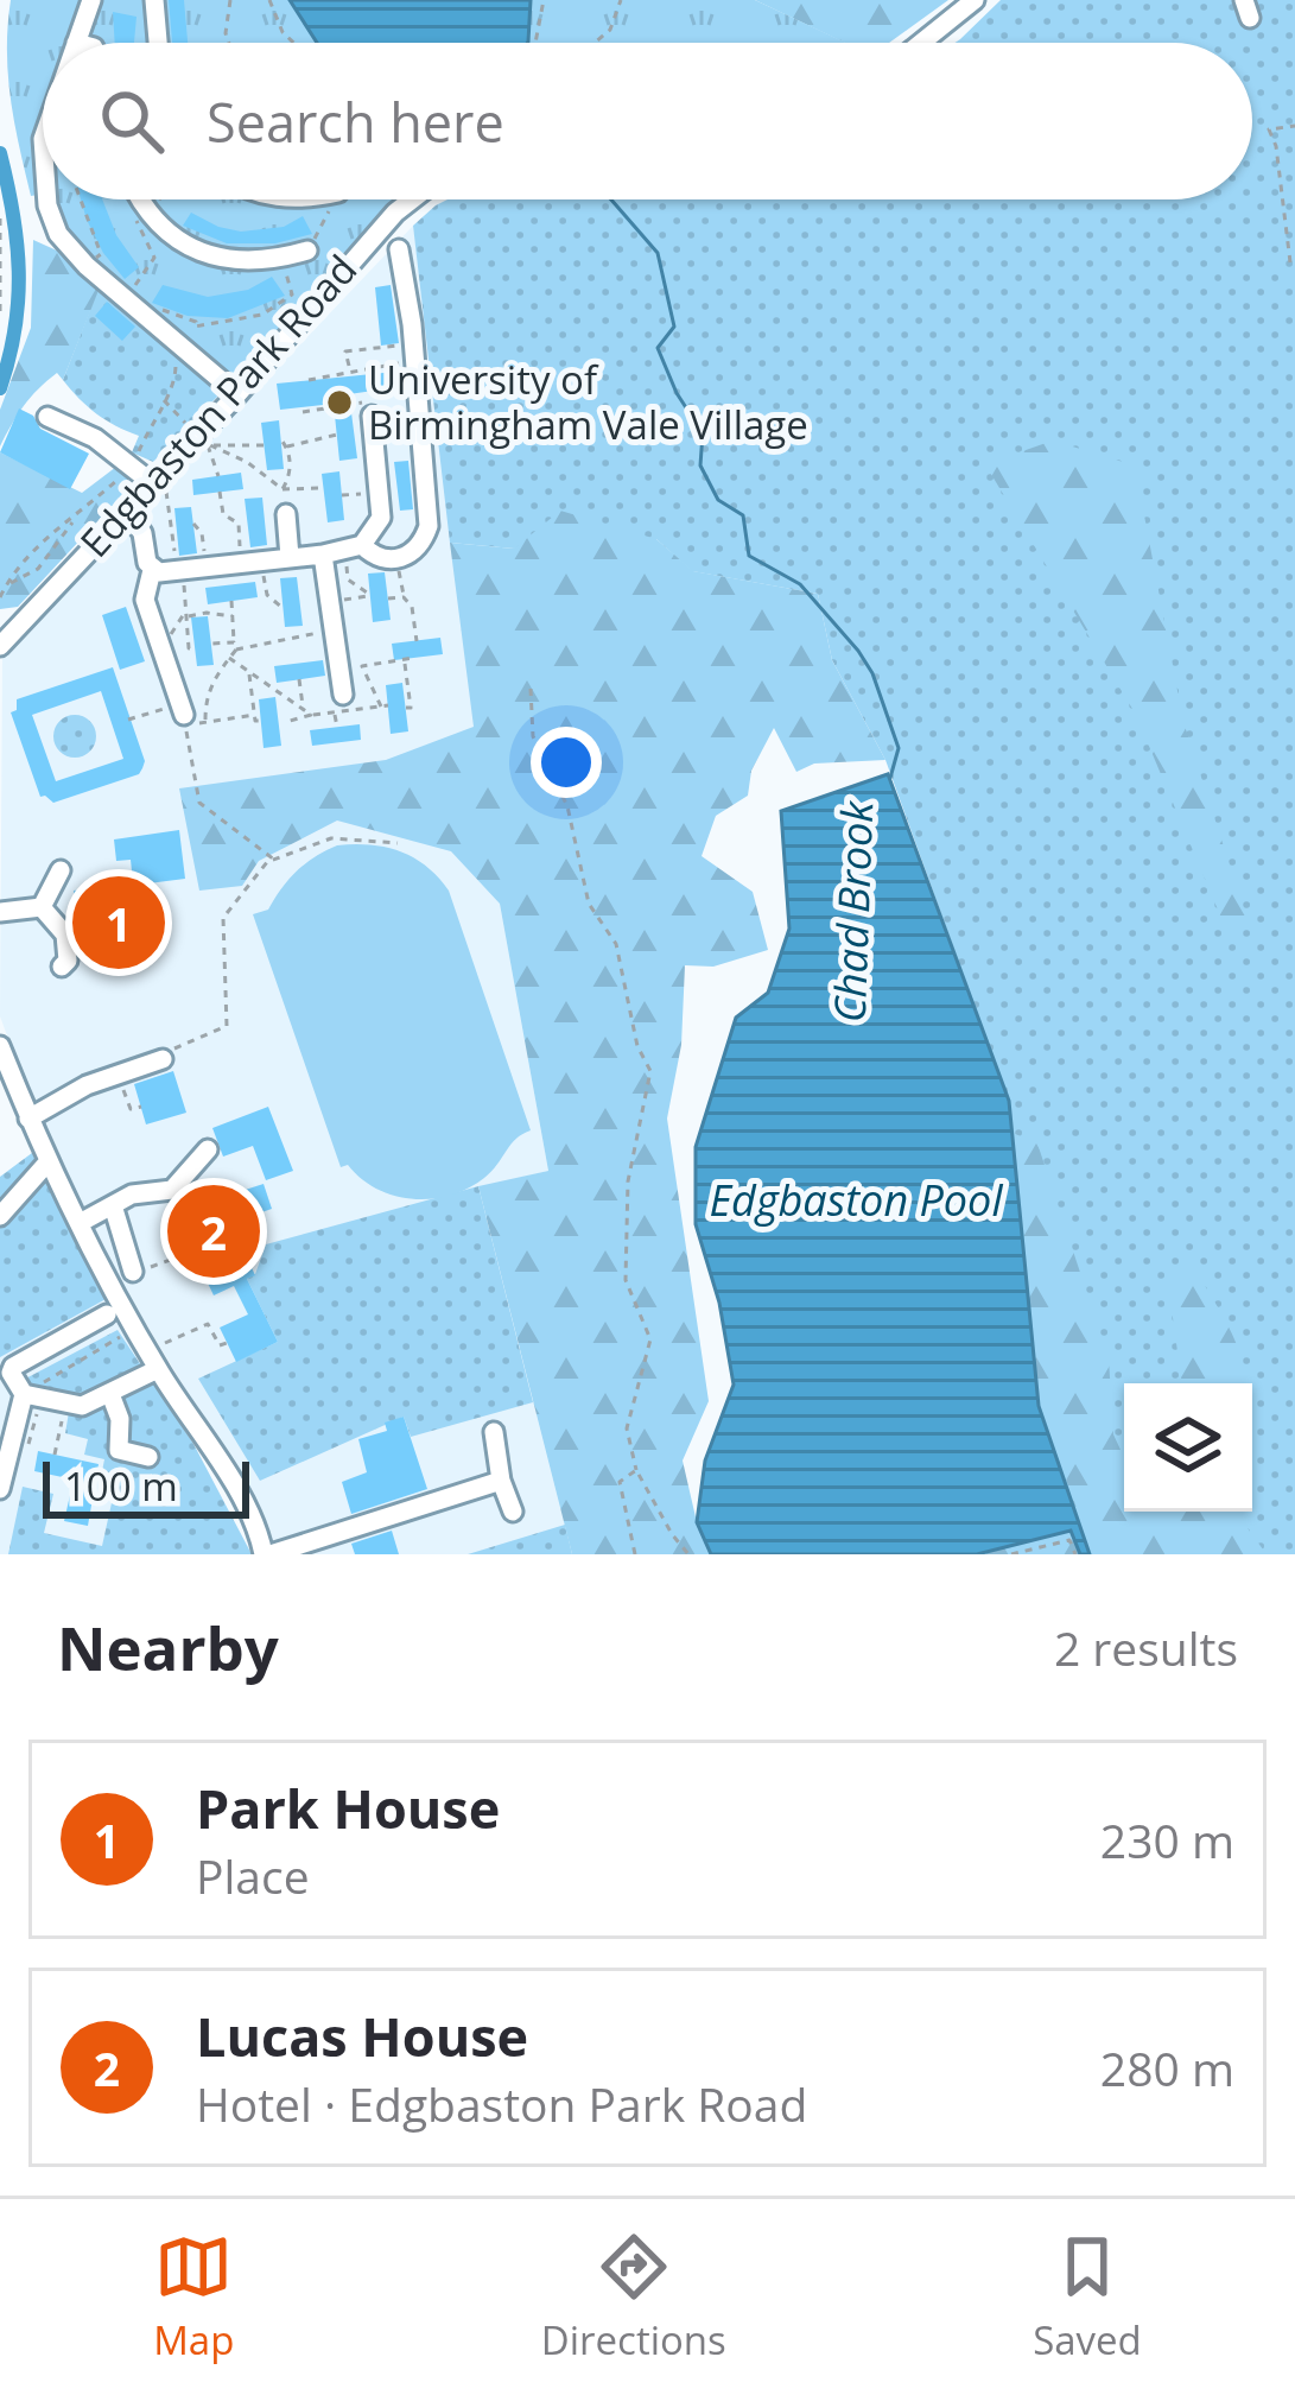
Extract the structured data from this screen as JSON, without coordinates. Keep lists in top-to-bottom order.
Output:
{
  "streets": {
    "street": ["Edgbaston Park Road"]
  },
  "water": ["Chad Brook", "Edgbaston Pool"],
  "places": ["University of Birmingham Vale Village"],
  "scale_bar": "100 m",
  "page": {
    "search": "Search here",
    "pins": ["1", "2"],
    "scale": "100 m",
    "heading": ["Nearby", "2 results"],
    "list": [
      {
        "mark": "1",
        "name": "Park House",
        "note": "Place",
        "value": "230 m"
      },
      {
        "mark": "2",
        "name": "Lucas House",
        "note": "Hotel · Edgbaston Park Road",
        "value": "280 m"
      }
    ],
    "nav": ["Map", "Directions", "Saved"]
  }
}
